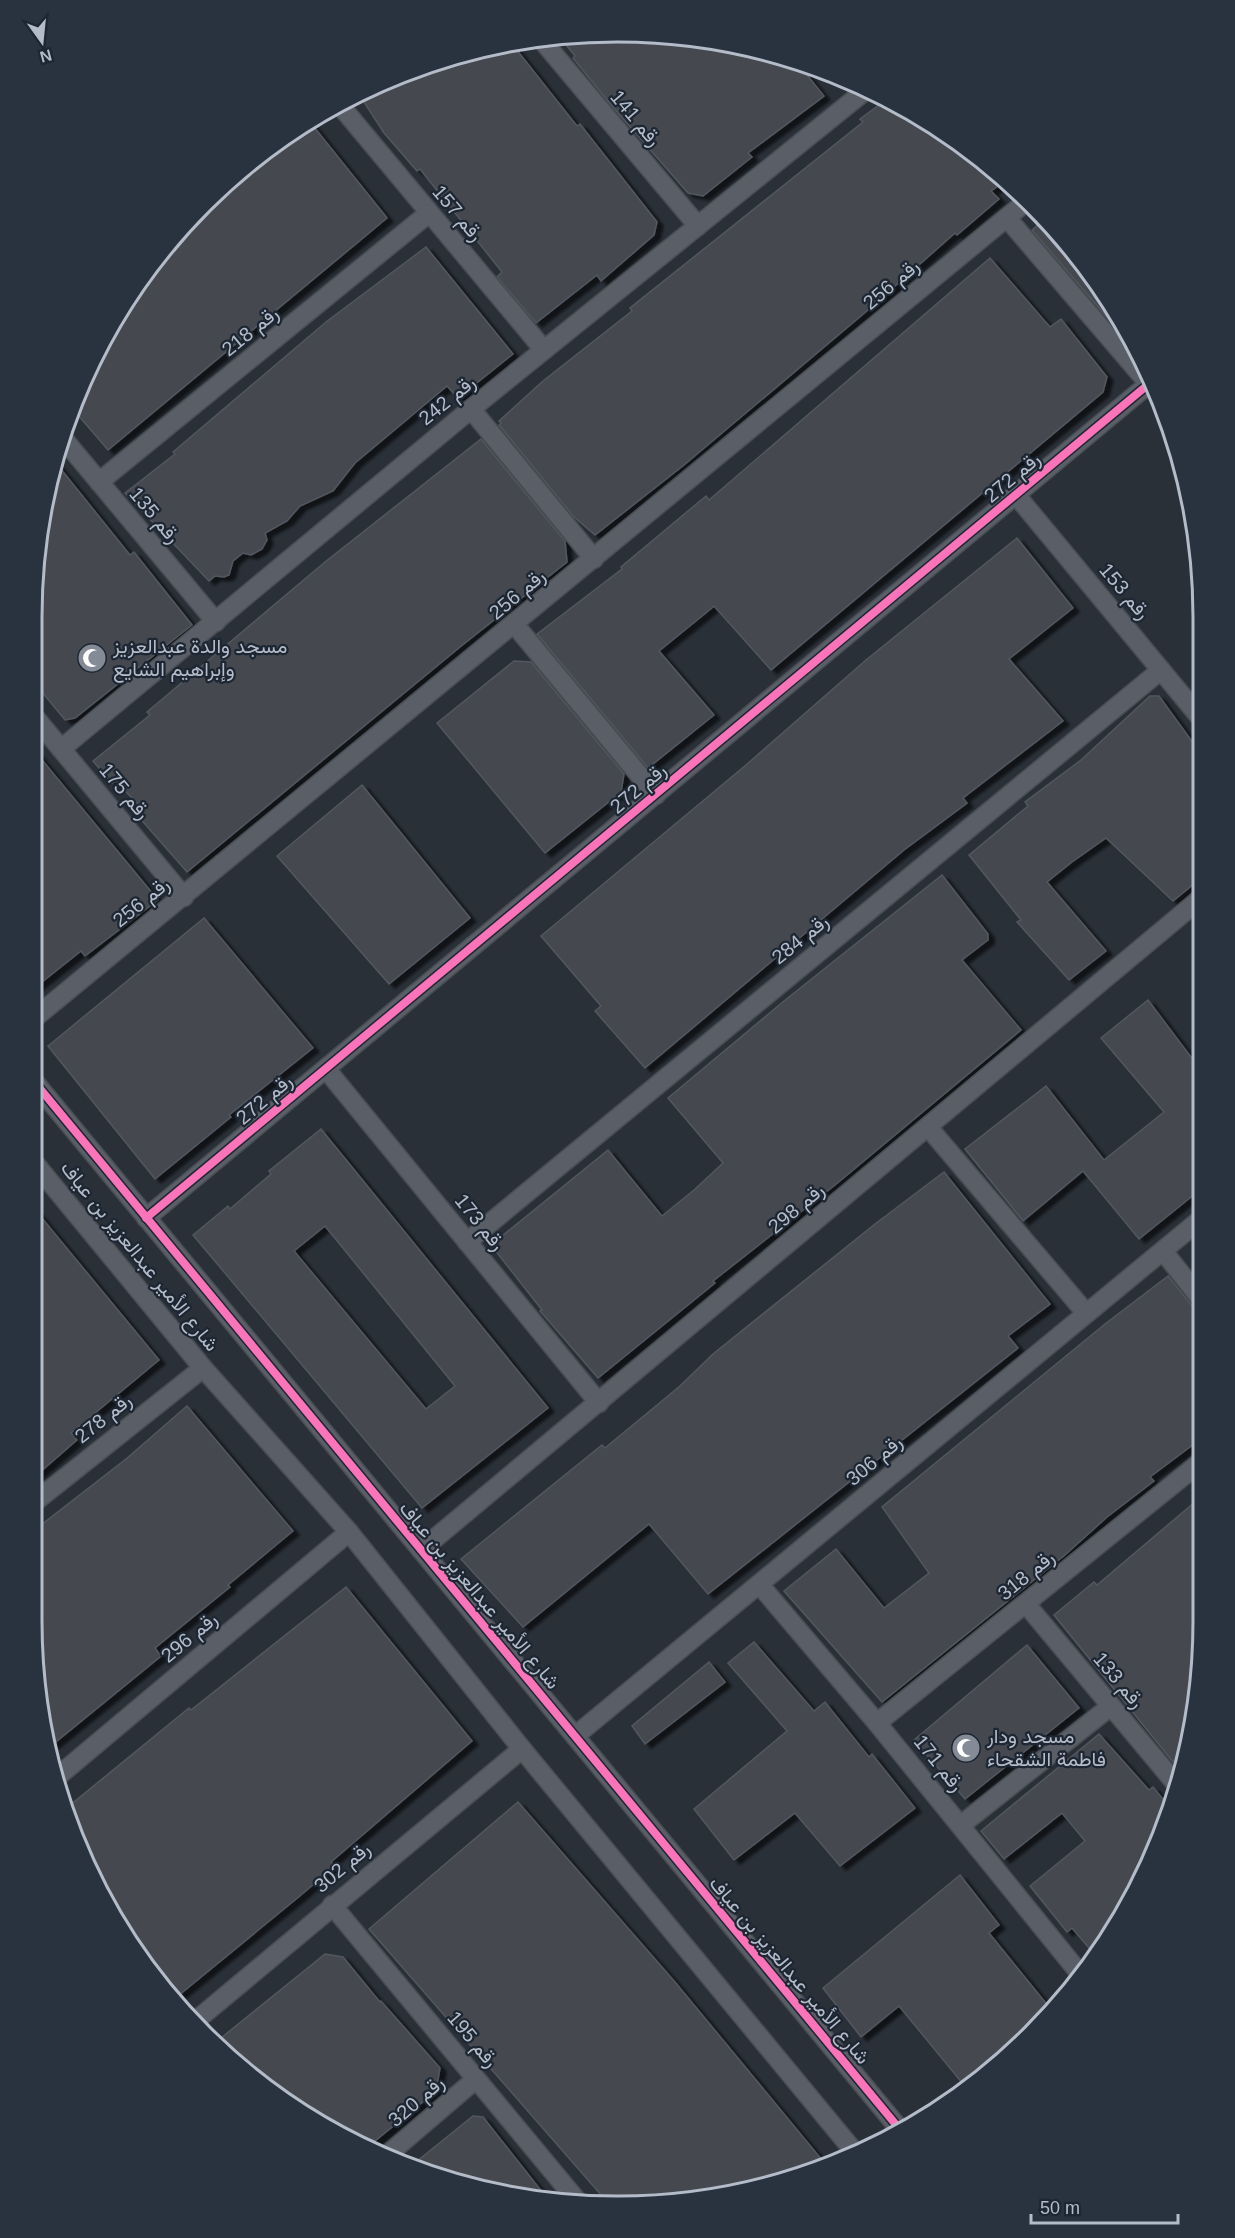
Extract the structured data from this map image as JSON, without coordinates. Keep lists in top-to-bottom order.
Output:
{
  "streets": {
    "street": [
      "رقم 141",
      "رقم 157",
      "رقم 256",
      "رقم 218",
      "رقم 242",
      "رقم 272",
      "رقم 135",
      "رقم 153",
      "رقم 175",
      "رقم 284",
      "رقم 298",
      "رقم 173",
      "شارع الأمير عبدالعزيز بن عياف",
      "رقم 278",
      "رقم 306",
      "رقم 318",
      "رقم 296",
      "رقم 133",
      "رقم 171",
      "رقم 302",
      "رقم 195",
      "رقم 320"
    ]
  },
  "crossings": [
    ["رقم 141", "رقم 242"],
    ["رقم 157", "رقم 218"],
    ["رقم 157", "رقم 242"],
    ["رقم 256", "رقم 175"],
    ["رقم 218", "رقم 135"],
    ["رقم 242", "رقم 135"],
    ["رقم 242", "رقم 175"],
    ["رقم 272", "رقم 153"],
    ["رقم 272", "رقم 173"],
    ["رقم 272", "شارع الأمير عبدالعزيز بن عياف"],
    ["رقم 153", "رقم 284"],
    ["رقم 284", "رقم 173"],
    ["رقم 298", "رقم 173"],
    ["رقم 298", "شارع الأمير عبدالعزيز بن عياف"],
    ["شارع الأمير عبدالعزيز بن عياف", "رقم 278"],
    ["شارع الأمير عبدالعزيز بن عياف", "رقم 306"],
    ["شارع الأمير عبدالعزيز بن عياف", "رقم 296"],
    ["شارع الأمير عبدالعزيز بن عياف", "رقم 302"],
    ["رقم 306", "رقم 171"],
    ["رقم 318", "رقم 133"],
    ["رقم 318", "رقم 171"],
    ["رقم 302", "رقم 195"],
    ["رقم 195", "رقم 320"]
  ],
  "places": {
    "mosque": ["مسجد والدة عبدالعزيز وإبراهيم الشايع", "مسجد ودار فاطمة الشقحاء"]
  },
  "scale_bar": "50 m",
  "north": "bottom"
}
